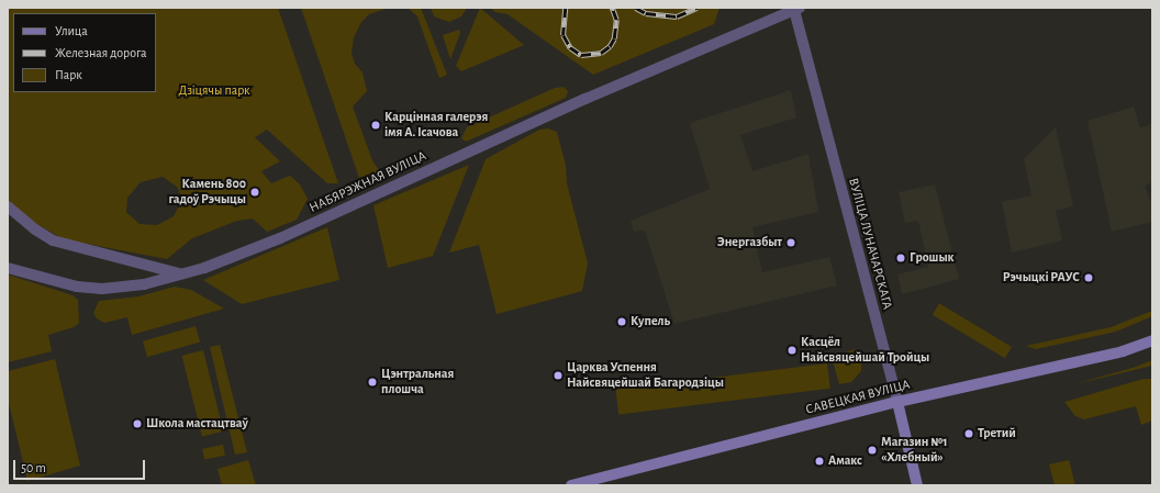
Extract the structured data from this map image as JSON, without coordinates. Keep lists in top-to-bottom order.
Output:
{
  "streets": {
    "street": ["НАБЯРЭЖНАЯ ВУЛІЦА", "ВУЛІЦА ЛУНАЧАРСКАГА", "САВЕЦКАЯ ВУЛІЦА"]
  },
  "crossings": [
    ["НАБЯРЭЖНАЯ ВУЛІЦА", "ВУЛІЦА ЛУНАЧАРСКАГА"],
    ["ВУЛІЦА ЛУНАЧАРСКАГА", "САВЕЦКАЯ ВУЛІЦА"]
  ],
  "parks": ["Дзіцячы парк"],
  "places": [
    "Карцінная галерэя імя А. Ісачова",
    "Камень 800 гадоў Рэчыцы",
    "Энергазбыт",
    "Грошык",
    "Рэчыцкі РАУС",
    "Купель",
    "Касцёл Найсвяцейшай Тройцы",
    "Царква Успення Найсвяцейшай Багародзіцы",
    "Цэнтральная плошча",
    "Школа мастацтваў",
    "Третий",
    "Магазин №1 «Хлебный»",
    "Амакс"
  ],
  "legend": ["Улица", "Железная дорога", "Парк"],
  "scale_bar": "50 m"
}
